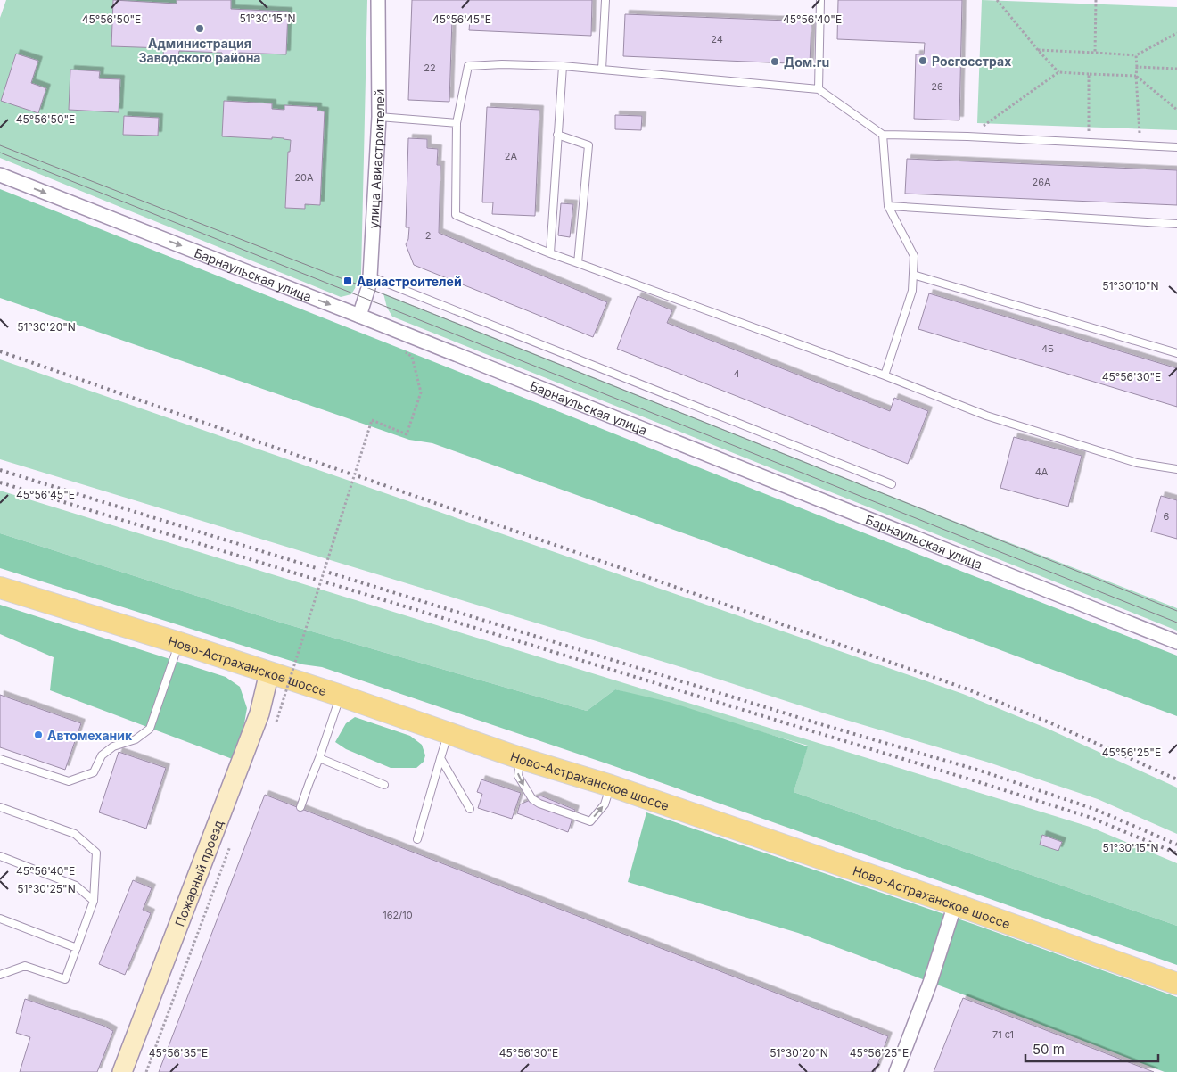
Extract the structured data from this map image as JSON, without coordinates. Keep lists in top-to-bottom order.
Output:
{
  "streets": {
    "main road": ["Ново-Астраханское шоссе"],
    "street": ["улица Авиастроителей", "Барнаульская улица", "Пожарный проезд"]
  },
  "crossings": [
    ["улица Авиастроителей", "Барнаульская улица"],
    ["Ново-Астраханское шоссе", "Пожарный проезд"]
  ],
  "places": {
    "other": [
      "Администрация Заводского района",
      "Росгосстрах",
      "Дом.ru",
      "Автомеханик"
    ],
    "transit": ["Авиастроителей"]
  },
  "house_numbers": [
    "24",
    "22",
    "26",
    "2А",
    "20А",
    "26А",
    "2",
    "4Б",
    "4",
    "4А",
    "6",
    "162/10",
    "71 с1"
  ],
  "scale_bar": "50 m",
  "coordinates": [
    "51°30'15\"N",
    "45°56'50\"E",
    "45°56'45\"E",
    "45°56'40\"E",
    "51°30'10\"N",
    "51°30'20\"N",
    "45°56'30\"E",
    "45°56'25\"E",
    "51°30'25\"N",
    "45°56'35\"E"
  ]
}
